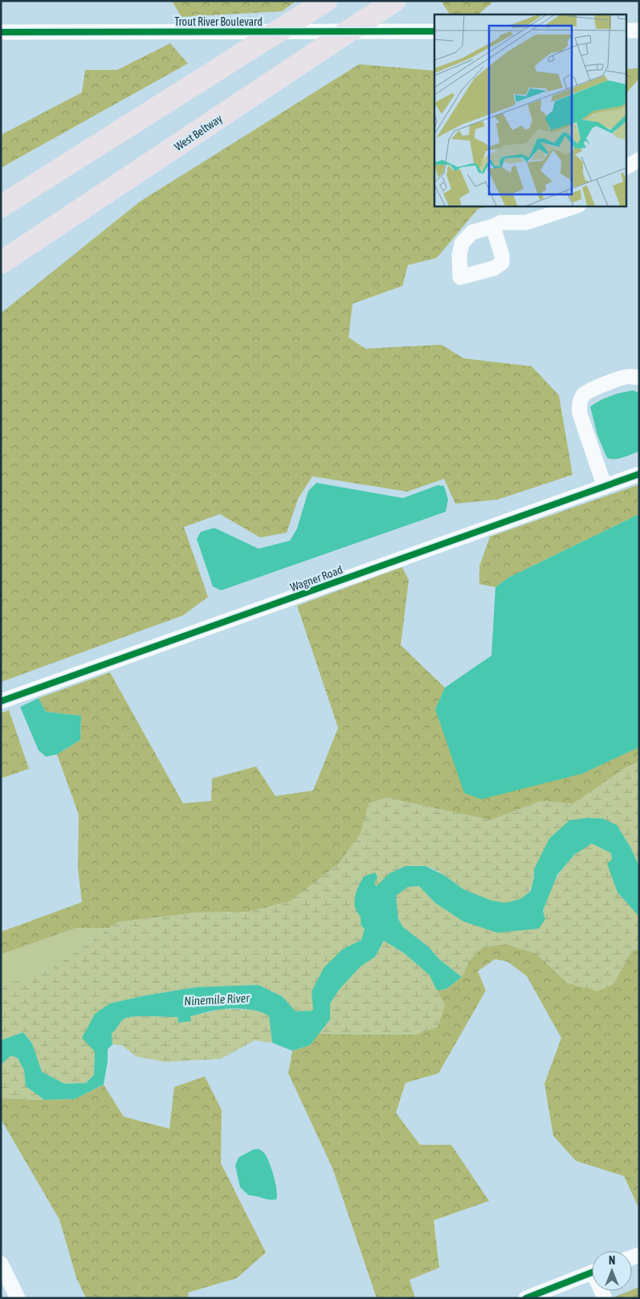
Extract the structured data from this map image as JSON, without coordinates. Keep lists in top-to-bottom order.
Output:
{
  "streets": {
    "highway": ["West Beltway"],
    "street": ["Trout River Boulevard", "Wagner Road"]
  },
  "water": ["Ninemile River"],
  "north": "top"
}
